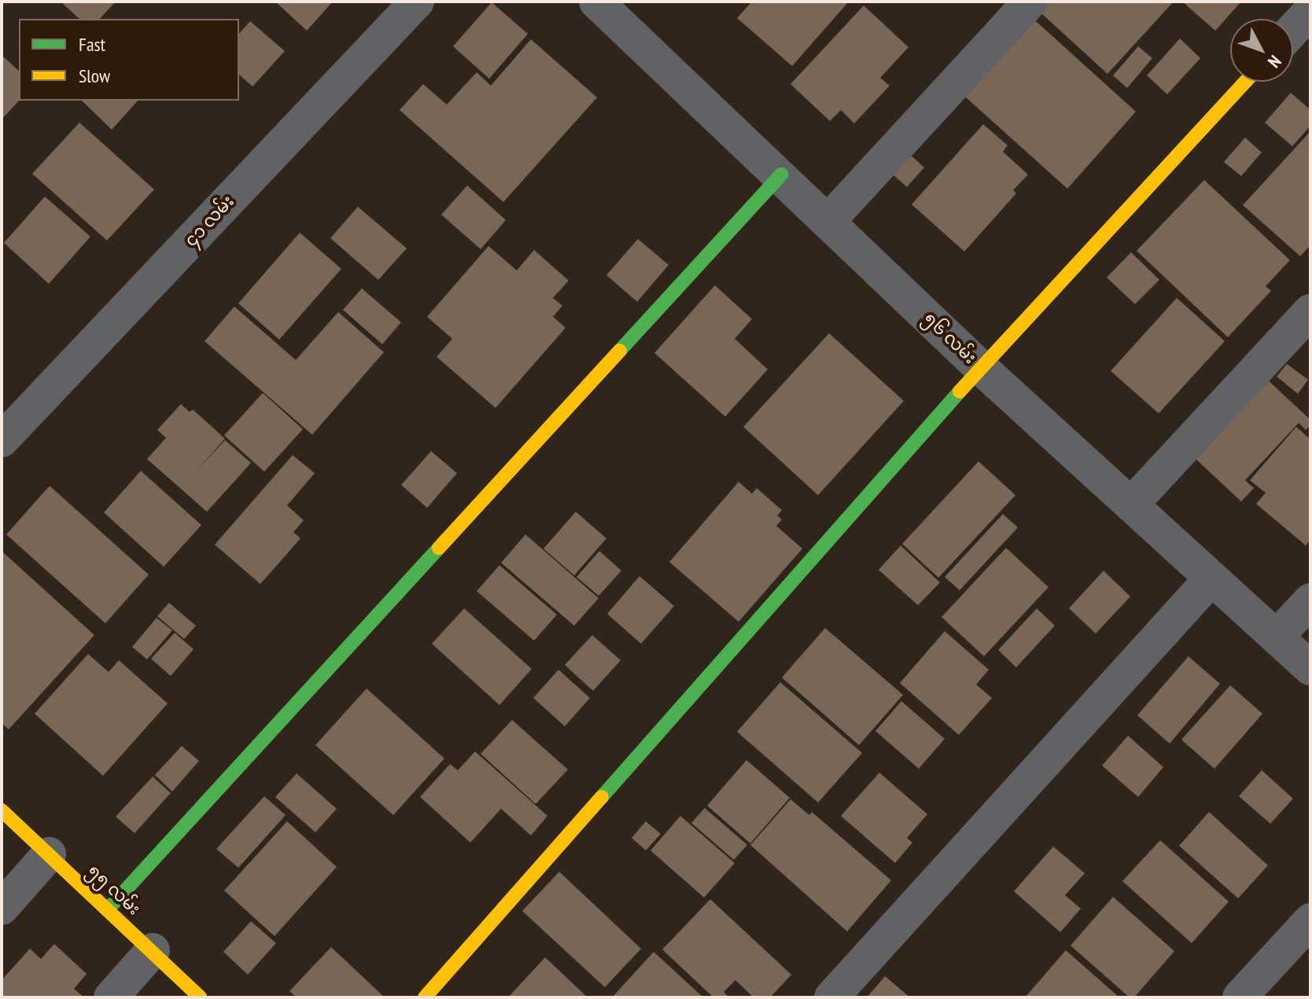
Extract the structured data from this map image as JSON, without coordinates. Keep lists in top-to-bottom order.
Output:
{
  "streets": {
    "street": ["၄၁ လမ်း", "၅၆ လမ်း", "၅၅ လမ်း"]
  },
  "legend": ["Fast", "Slow"],
  "north": "bottom right"
}
